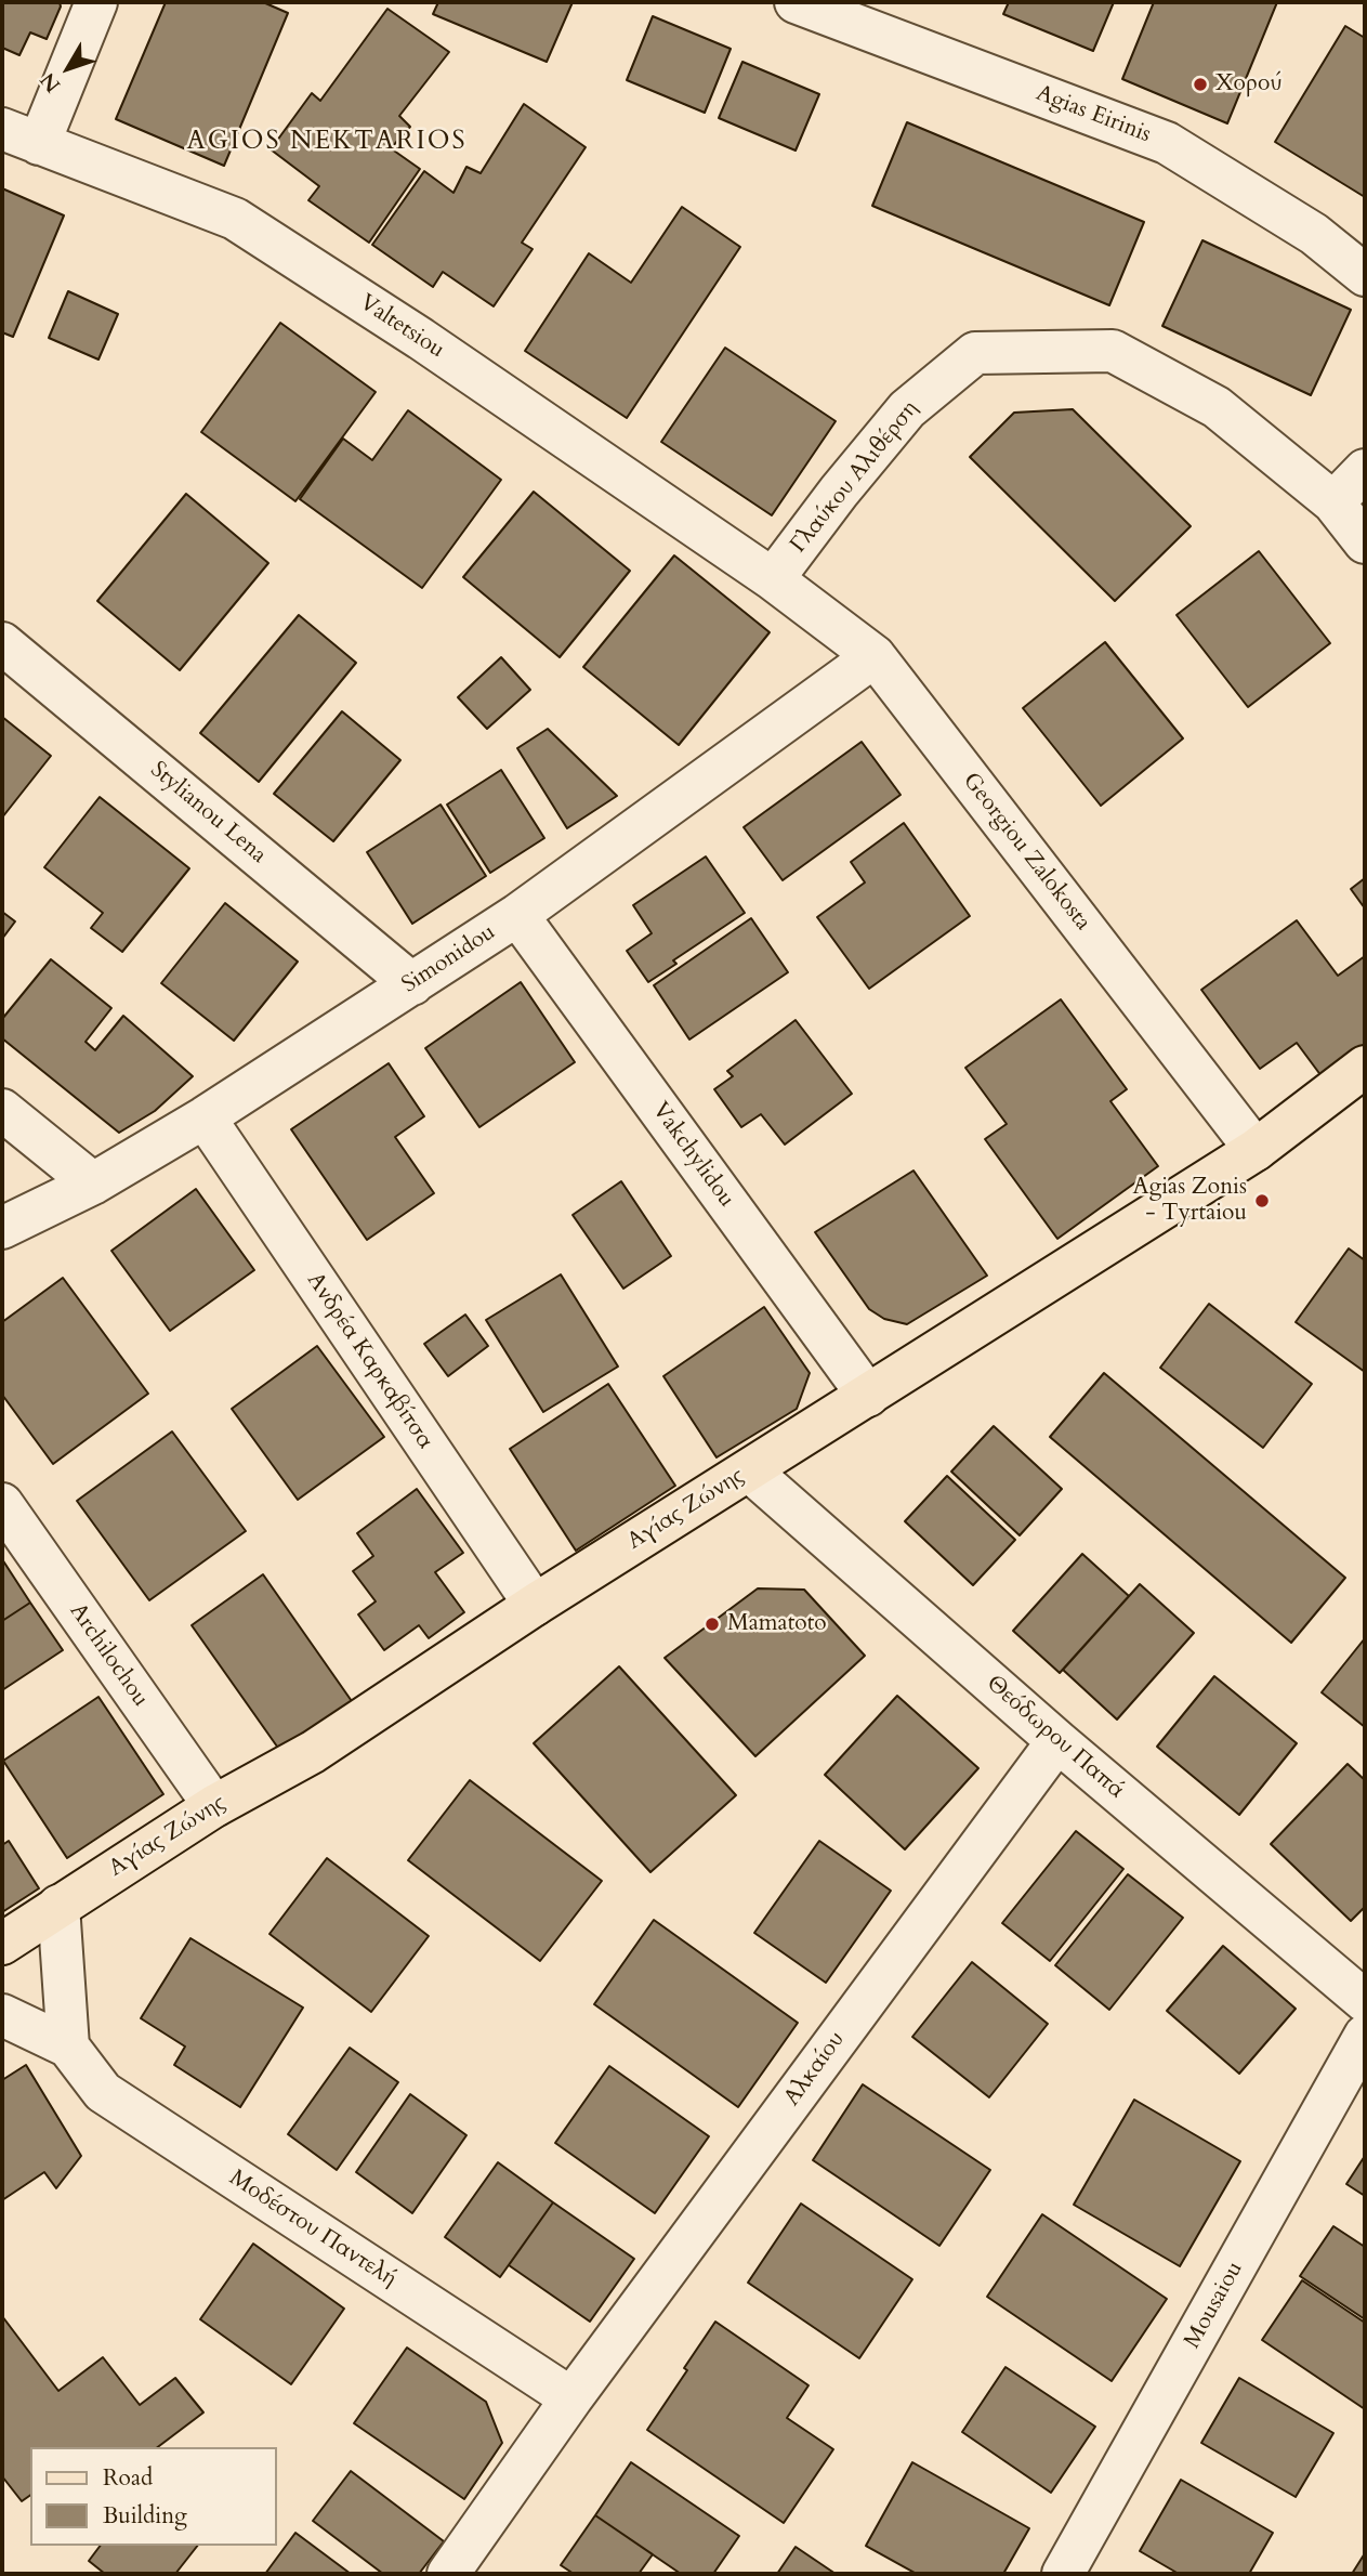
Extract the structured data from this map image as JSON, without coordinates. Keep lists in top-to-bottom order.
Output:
{
  "streets": {
    "main road": ["Αγίας Ζώνης"],
    "street": [
      "Agias Eirinis",
      "Valtetsiou",
      "Γλαύκου Αλιθέρση",
      "Stylianou Lena",
      "Georgiou Zalokosta",
      "Simonidou",
      "Vakchylidou",
      "Ανδρέα Καρκαβίτσα",
      "Archilochou",
      "Θεόδωρου Παπά",
      "Αλκαίου",
      "Μοδέστου Παντελή",
      "Mousaiou"
    ]
  },
  "crossings": [
    ["Valtetsiou", "Γλαύκου Αλιθέρση"],
    ["Valtetsiou", "Georgiou Zalokosta"],
    ["Γλαύκου Αλιθέρση", "Georgiou Zalokosta"],
    ["Stylianou Lena", "Simonidou"],
    ["Georgiou Zalokosta", "Simonidou"],
    ["Georgiou Zalokosta", "Αγίας Ζώνης"],
    ["Simonidou", "Vakchylidou"],
    ["Simonidou", "Ανδρέα Καρκαβίτσα"],
    ["Vakchylidou", "Αγίας Ζώνης"],
    ["Ανδρέα Καρκαβίτσα", "Αγίας Ζώνης"],
    ["Αγίας Ζώνης", "Archilochou"],
    ["Αγίας Ζώνης", "Θεόδωρου Παπά"],
    ["Θεόδωρου Παπά", "Αλκαίου"],
    ["Αλκαίου", "Μοδέστου Παντελή"]
  ],
  "districts": ["AGIOS NEKTARIOS"],
  "places": ["Χορού", "Agias Zonis - Tyrtaiou", "Mamatoto"],
  "legend": ["Road", "Building"],
  "north": "bottom left"
}
